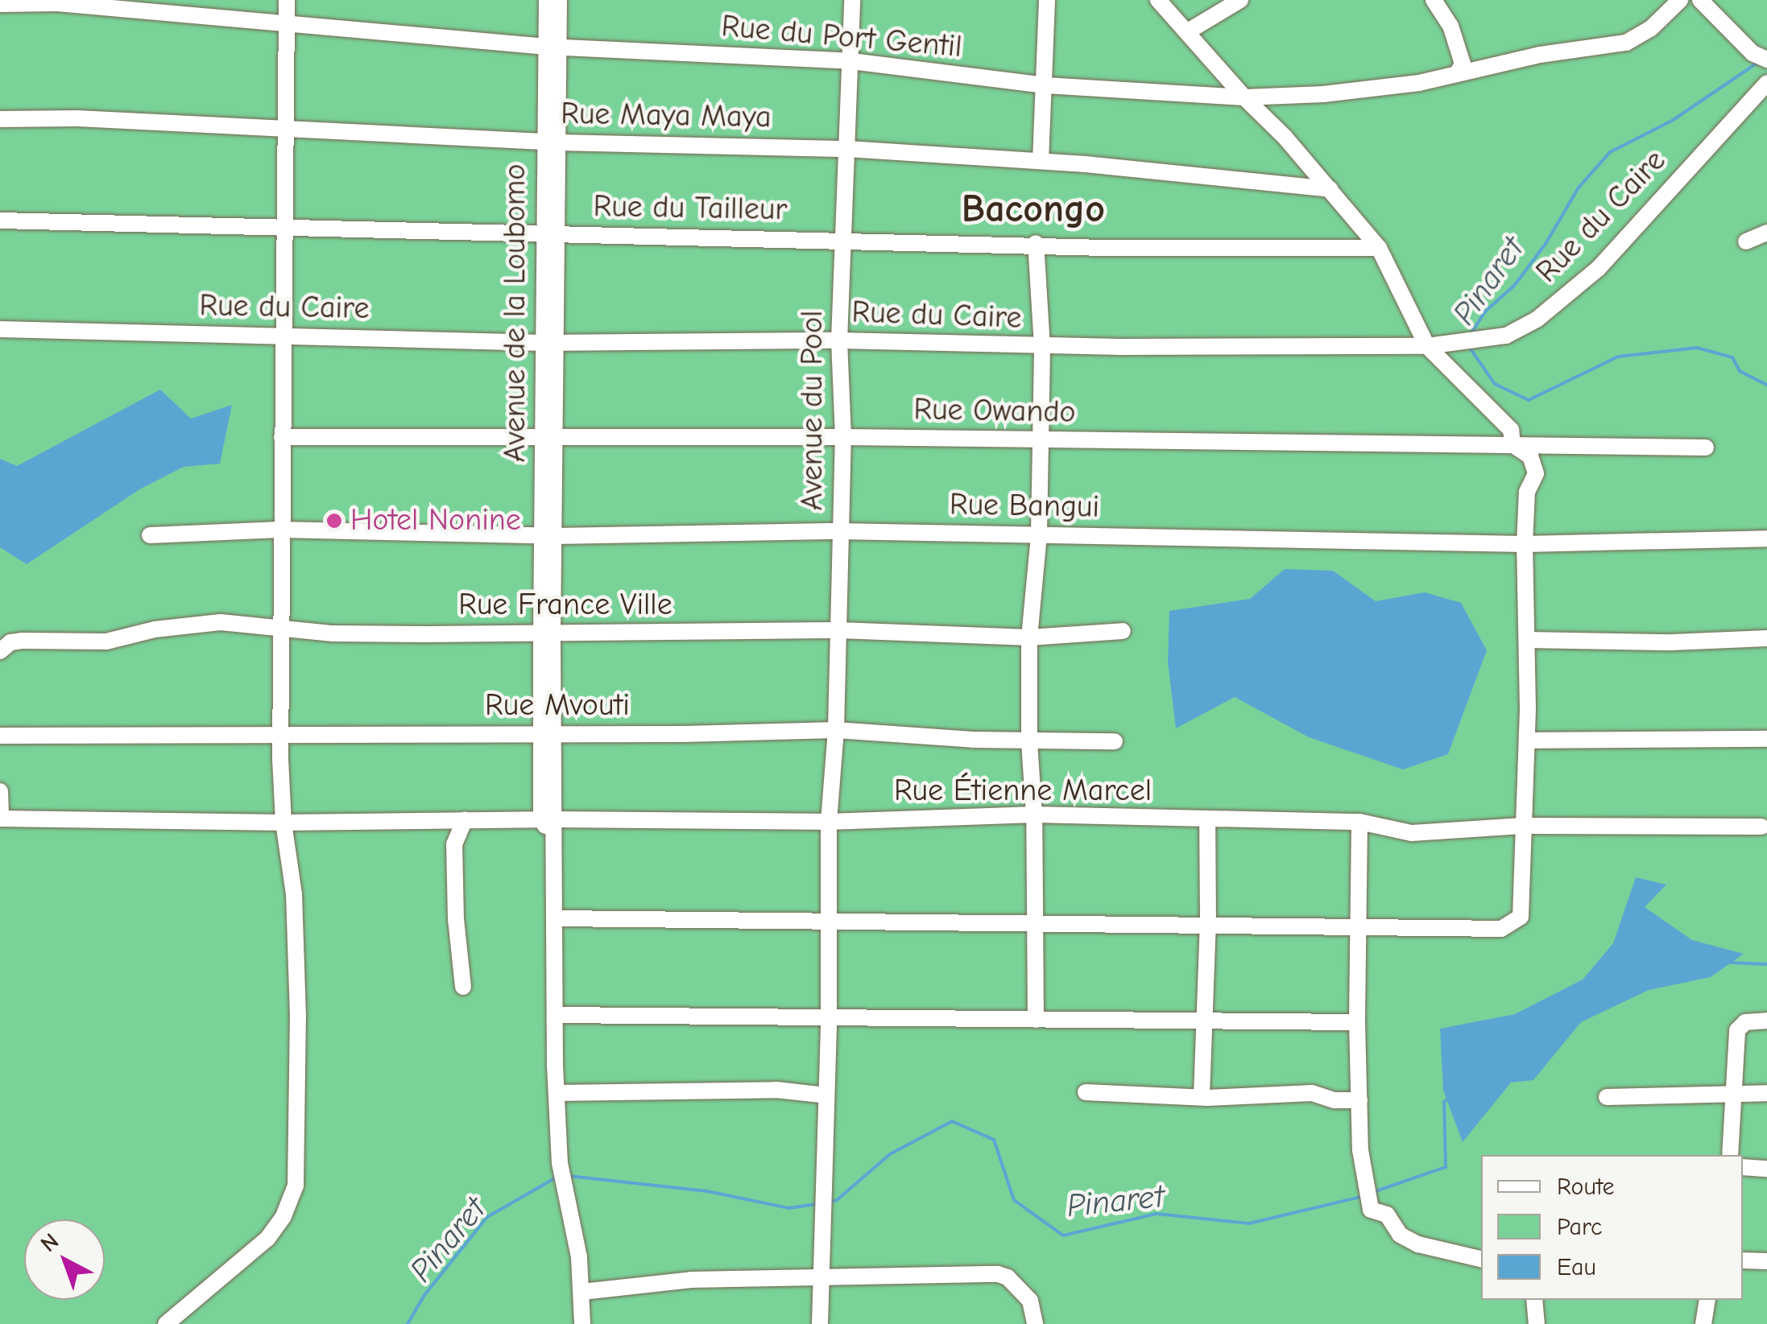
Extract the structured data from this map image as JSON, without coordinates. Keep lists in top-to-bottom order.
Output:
{
  "streets": {
    "street": [
      "Rue du Port Gentil",
      "Rue Maya Maya",
      "Rue du Tailleur",
      "Rue du Caire",
      "Avenue de la Loubomo",
      "Avenue du Pool",
      "Rue Owando",
      "Rue Bangui",
      "Rue France Ville",
      "Rue Mvouti",
      "Rue Étienne Marcel"
    ]
  },
  "crossings": [
    ["Rue du Port Gentil", "Avenue de la Loubomo"],
    ["Rue du Port Gentil", "Avenue du Pool"],
    ["Rue Maya Maya", "Avenue de la Loubomo"],
    ["Rue Maya Maya", "Avenue du Pool"],
    ["Rue du Tailleur", "Avenue de la Loubomo"],
    ["Rue du Tailleur", "Avenue du Pool"],
    ["Rue du Caire", "Avenue de la Loubomo"],
    ["Rue du Caire", "Avenue du Pool"],
    ["Avenue de la Loubomo", "Rue Owando"],
    ["Avenue de la Loubomo", "Rue Bangui"],
    ["Avenue de la Loubomo", "Rue France Ville"],
    ["Avenue de la Loubomo", "Rue Mvouti"],
    ["Avenue de la Loubomo", "Rue Étienne Marcel"],
    ["Avenue du Pool", "Rue Owando"],
    ["Avenue du Pool", "Rue Bangui"],
    ["Avenue du Pool", "Rue France Ville"],
    ["Avenue du Pool", "Rue Mvouti"],
    ["Avenue du Pool", "Rue Étienne Marcel"]
  ],
  "districts": ["Bacongo"],
  "water": ["Pinaret"],
  "places": ["Hotel Nonine"],
  "legend": ["Route", "Parc", "Eau"],
  "north": "top left"
}
